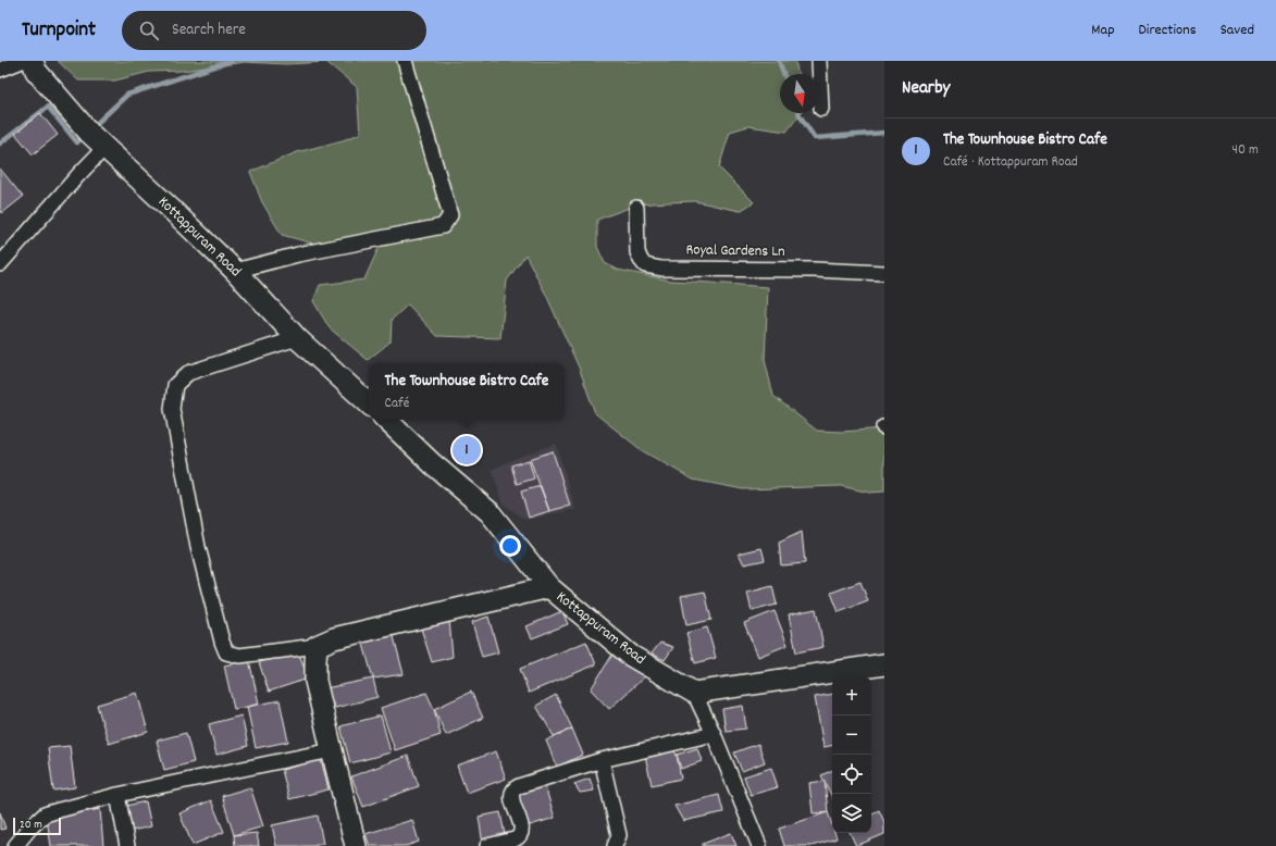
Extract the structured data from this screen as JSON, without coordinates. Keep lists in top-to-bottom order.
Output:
{
  "streets": {
    "street": ["Kottappuram Road", "Royal Gardens Ln"]
  },
  "scale_bar": "20 m",
  "north": "bottom",
  "page": {
    "header": "Turnpoint",
    "search": "Search here",
    "nav": ["Map", "Directions", "Saved"],
    "heading": "Nearby",
    "list": [
      {
        "mark": "1",
        "name": "The Townhouse Bistro Cafe",
        "note": "Café · Kottappuram Road",
        "value": "40 m"
      }
    ],
    "popup": ["The Townhouse Bistro Cafe", "Café"],
    "pins": "1",
    "map_buttons": ["+", "−"],
    "scale": "20 m"
  }
}
